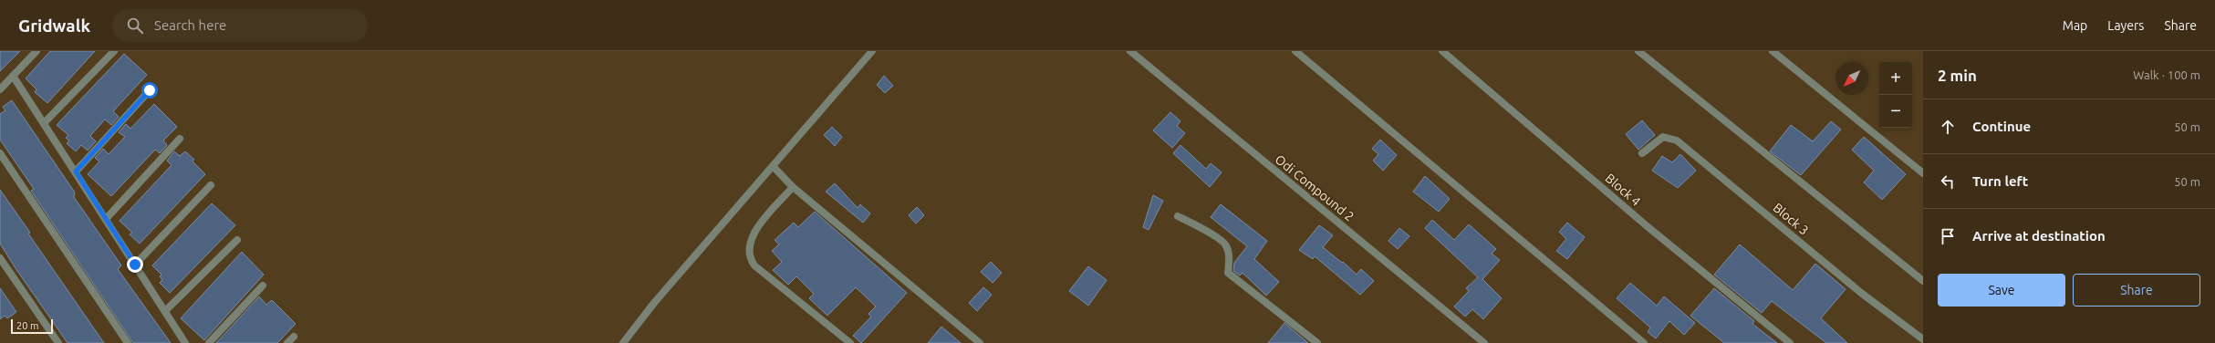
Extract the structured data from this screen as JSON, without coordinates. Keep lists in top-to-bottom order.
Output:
{
  "streets": {
    "street": ["Odi Compound 2", "Block 4", "Block 3"]
  },
  "scale_bar": "20 m",
  "north": "bottom left",
  "page": {
    "header": "Gridwalk",
    "search": "Search here",
    "nav": ["Map", "Layers", "Share"],
    "heading": ["2 min", "Walk · 100 m"],
    "map_buttons": ["+", "−"],
    "list": [
      ["Continue", "50 m"],
      ["Turn left", "50 m"],
      "Arrive at destination"
    ],
    "buttons": ["Save", "Share"],
    "scale": "20 m"
  }
}
